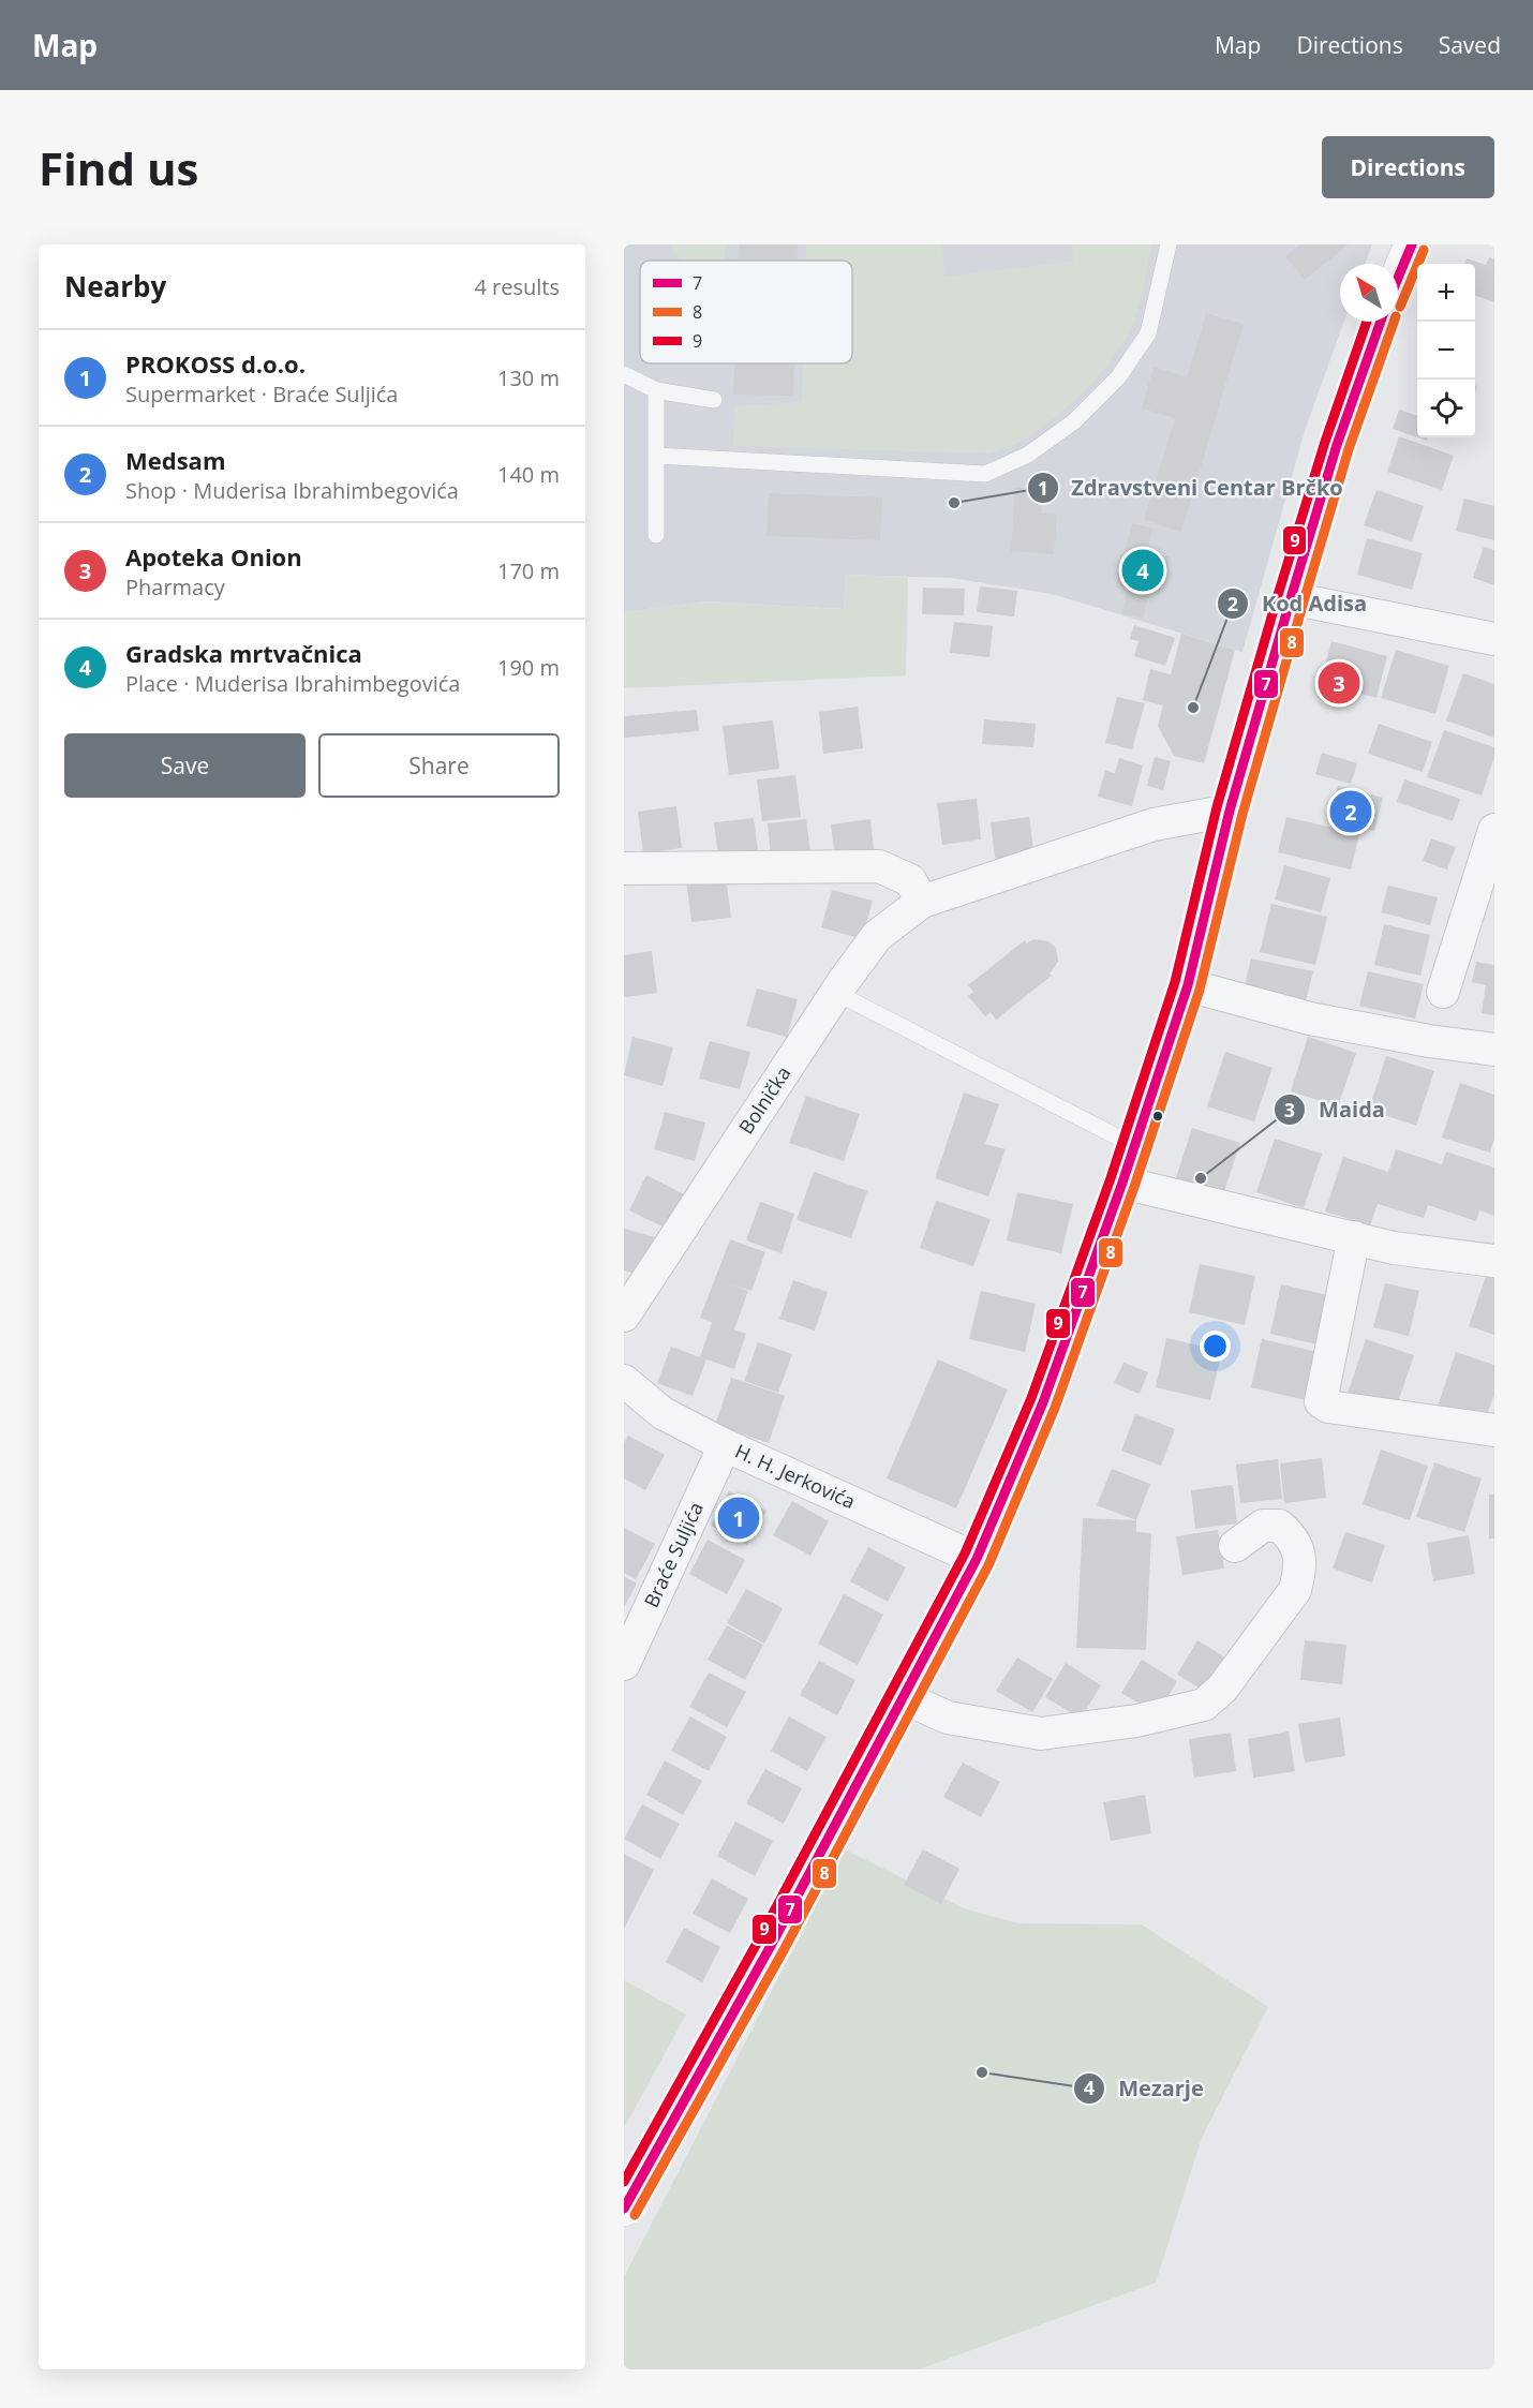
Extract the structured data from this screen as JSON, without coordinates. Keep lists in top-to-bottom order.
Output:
{
  "streets": {
    "street": ["Bolnička", "H. H. Jerkovića", "Braće Suljića"]
  },
  "crossings": [
    ["H. H. Jerkovića", "Braće Suljića"]
  ],
  "places": [
    "Zdravstveni Centar Brčko",
    "Kod Adisa",
    "Maida",
    "Mezarje"
  ],
  "lines": ["transit line 7", "transit line 8", "transit line 9"],
  "legend": ["7", "8", "9"],
  "north": "top left",
  "page": {
    "header": "Map",
    "nav": ["Map", "Directions", "Saved"],
    "buttons": [
      "Directions",
      ["Save", "Share"]
    ],
    "title": "Find us",
    "heading": ["Nearby", "4 results"],
    "map_buttons": ["+", "−"],
    "list": [
      {
        "mark": "1",
        "name": "PROKOSS d.o.o.",
        "note": "Supermarket · Braće Suljića",
        "value": "130 m"
      },
      {
        "mark": "2",
        "name": "Medsam",
        "note": "Shop · Muderisa Ibrahimbegovića",
        "value": "140 m"
      },
      {
        "mark": "3",
        "name": "Apoteka Onion",
        "note": "Pharmacy",
        "value": "170 m"
      },
      {
        "mark": "4",
        "name": "Gradska mrtvačnica",
        "note": "Place · Muderisa Ibrahimbegovića",
        "value": "190 m"
      }
    ],
    "pins": [
      "4",
      "3",
      "2",
      "1"
    ]
  }
}
